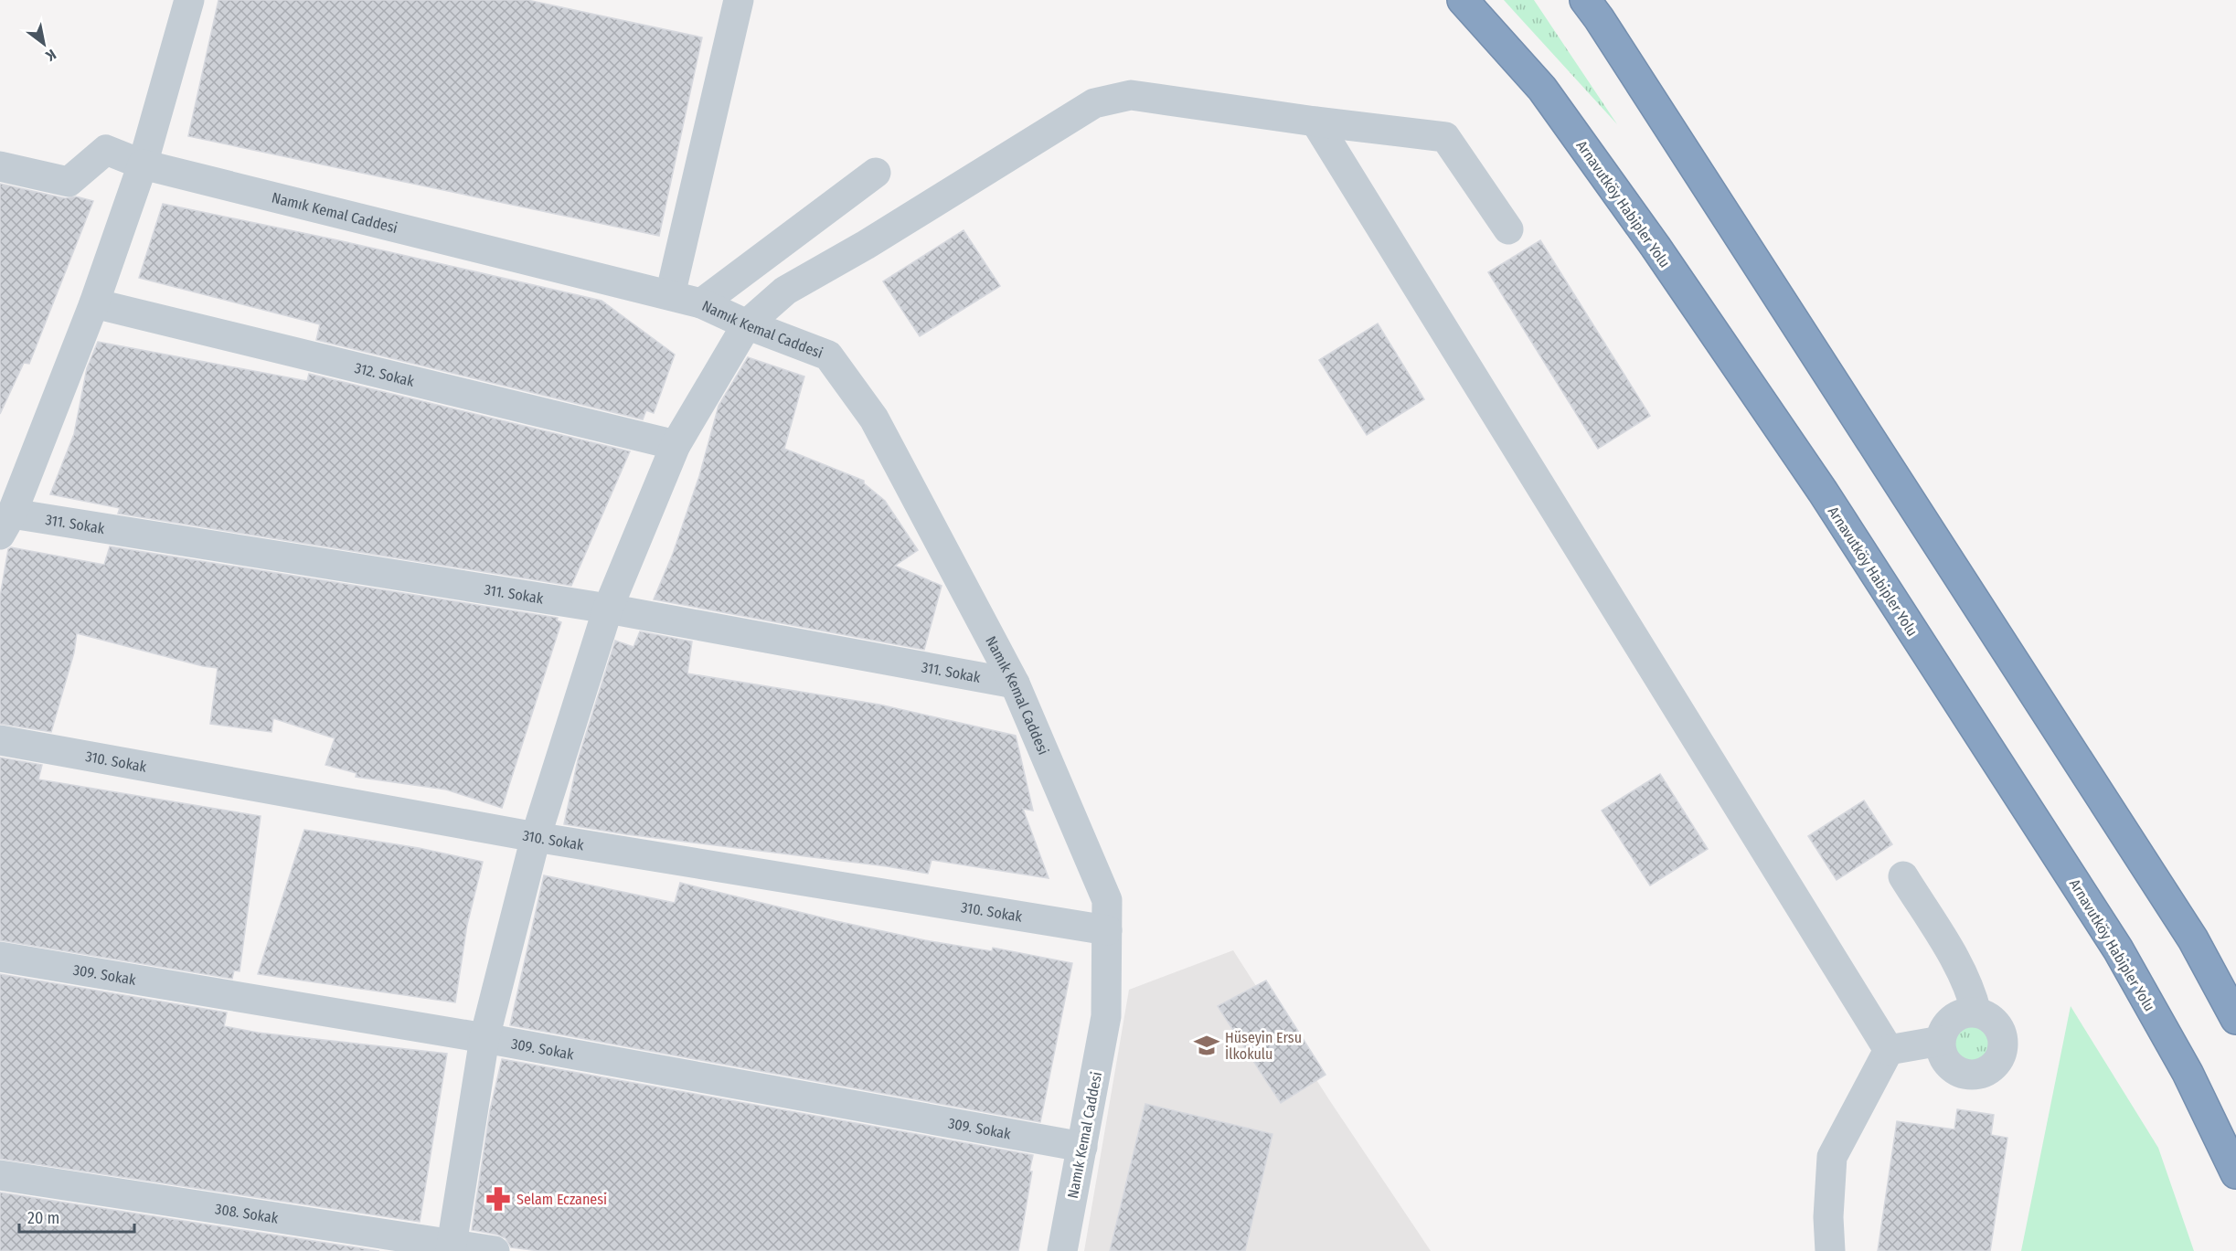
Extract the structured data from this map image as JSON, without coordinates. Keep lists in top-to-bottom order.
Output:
{
  "streets": {
    "highway": ["Arnavutköy Habipler Yolu"],
    "street": [
      "Namık Kemal Caddesi",
      "312. Sokak",
      "311. Sokak",
      "310. Sokak",
      "309. Sokak",
      "308. Sokak"
    ]
  },
  "crossings": [
    ["Namık Kemal Caddesi", "311. Sokak"],
    ["Namık Kemal Caddesi", "310. Sokak"],
    ["Namık Kemal Caddesi", "309. Sokak"]
  ],
  "places": {
    "school or university": ["Hüseyin Ersu İlkokulu"],
    "pharmacy": ["Selam Eczanesi"]
  },
  "scale_bar": "20 m",
  "north": "bottom right"
}
